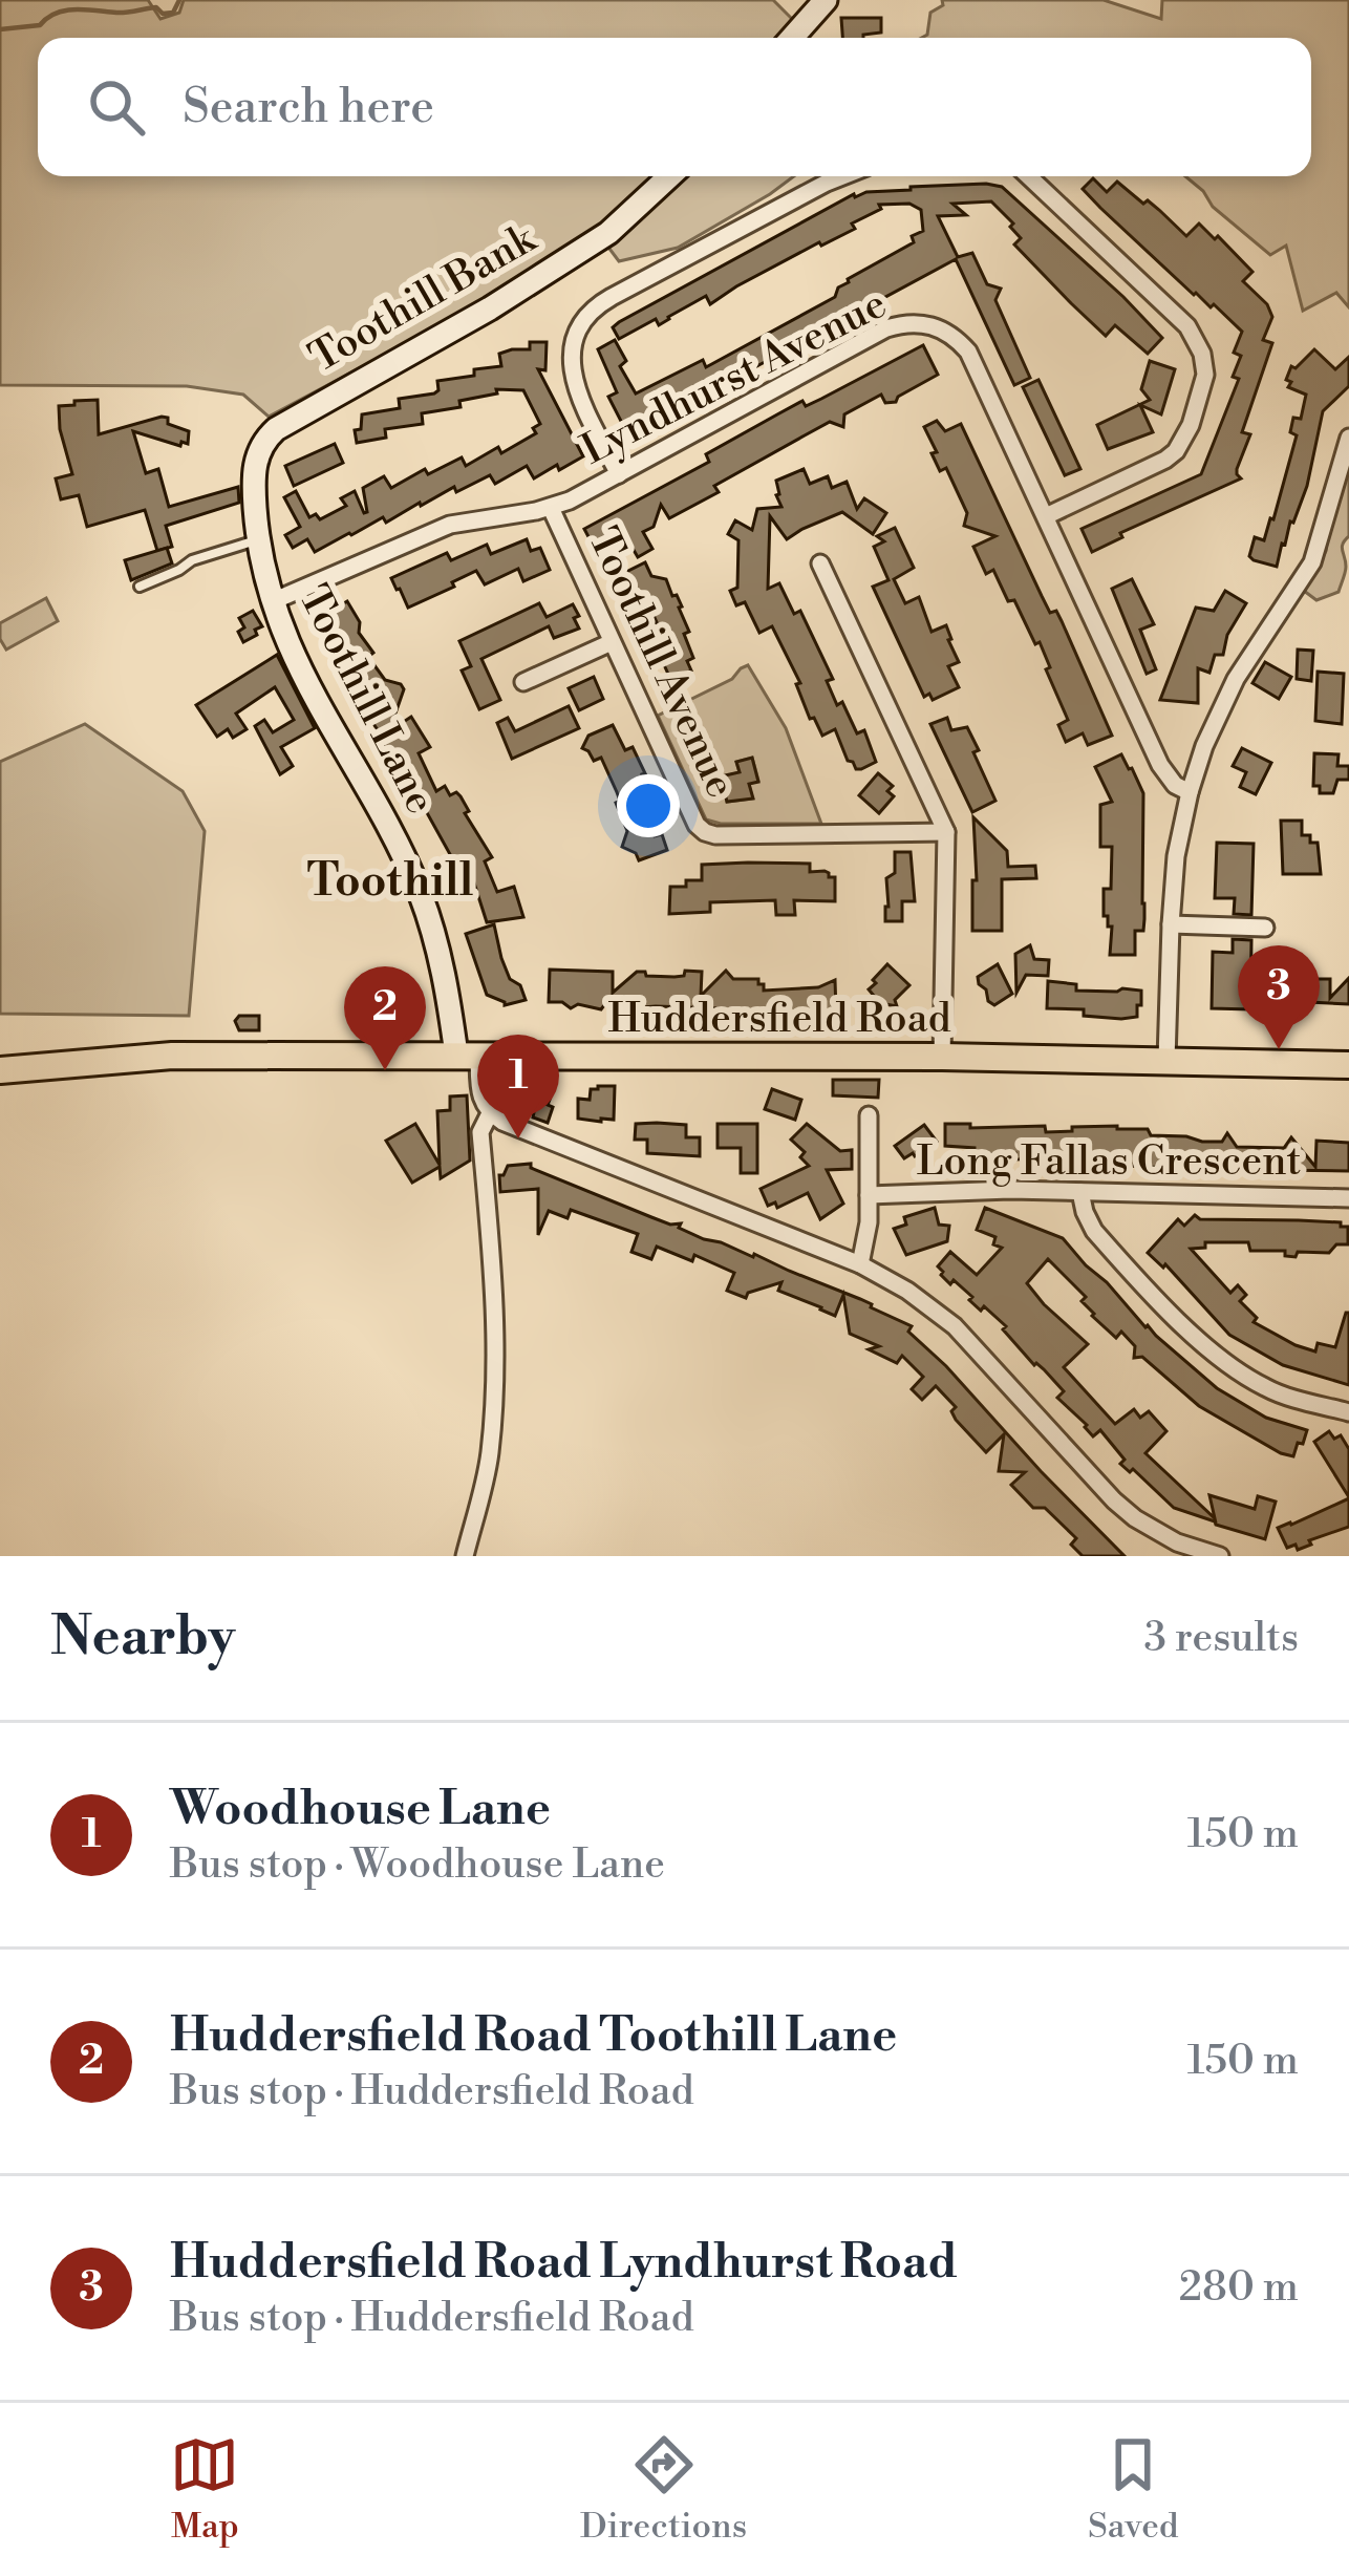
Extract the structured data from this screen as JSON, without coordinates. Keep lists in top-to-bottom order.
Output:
{
  "streets": {
    "main road": ["Huddersfield Road"],
    "street": [
      "Toothill Bank",
      "Lyndhurst Avenue",
      "Toothill Avenue",
      "Toothill Lane",
      "Long Fallas Crescent"
    ]
  },
  "crossings": [
    ["Toothill Bank", "Toothill Lane"],
    ["Lyndhurst Avenue", "Toothill Avenue"],
    ["Lyndhurst Avenue", "Toothill Lane"],
    ["Toothill Lane", "Huddersfield Road"]
  ],
  "districts": ["Toothill"],
  "page": {
    "search": "Search here",
    "pins": ["3", "2", "1"],
    "heading": ["Nearby", "3 results"],
    "list": [
      {
        "mark": "1",
        "name": "Woodhouse Lane",
        "note": "Bus stop · Woodhouse Lane",
        "value": "150 m"
      },
      {
        "mark": "2",
        "name": "Huddersfield Road Toothill Lane",
        "note": "Bus stop · Huddersfield Road",
        "value": "150 m"
      },
      {
        "mark": "3",
        "name": "Huddersfield Road Lyndhurst Road",
        "note": "Bus stop · Huddersfield Road",
        "value": "280 m"
      }
    ],
    "nav": ["Map", "Directions", "Saved"]
  }
}
